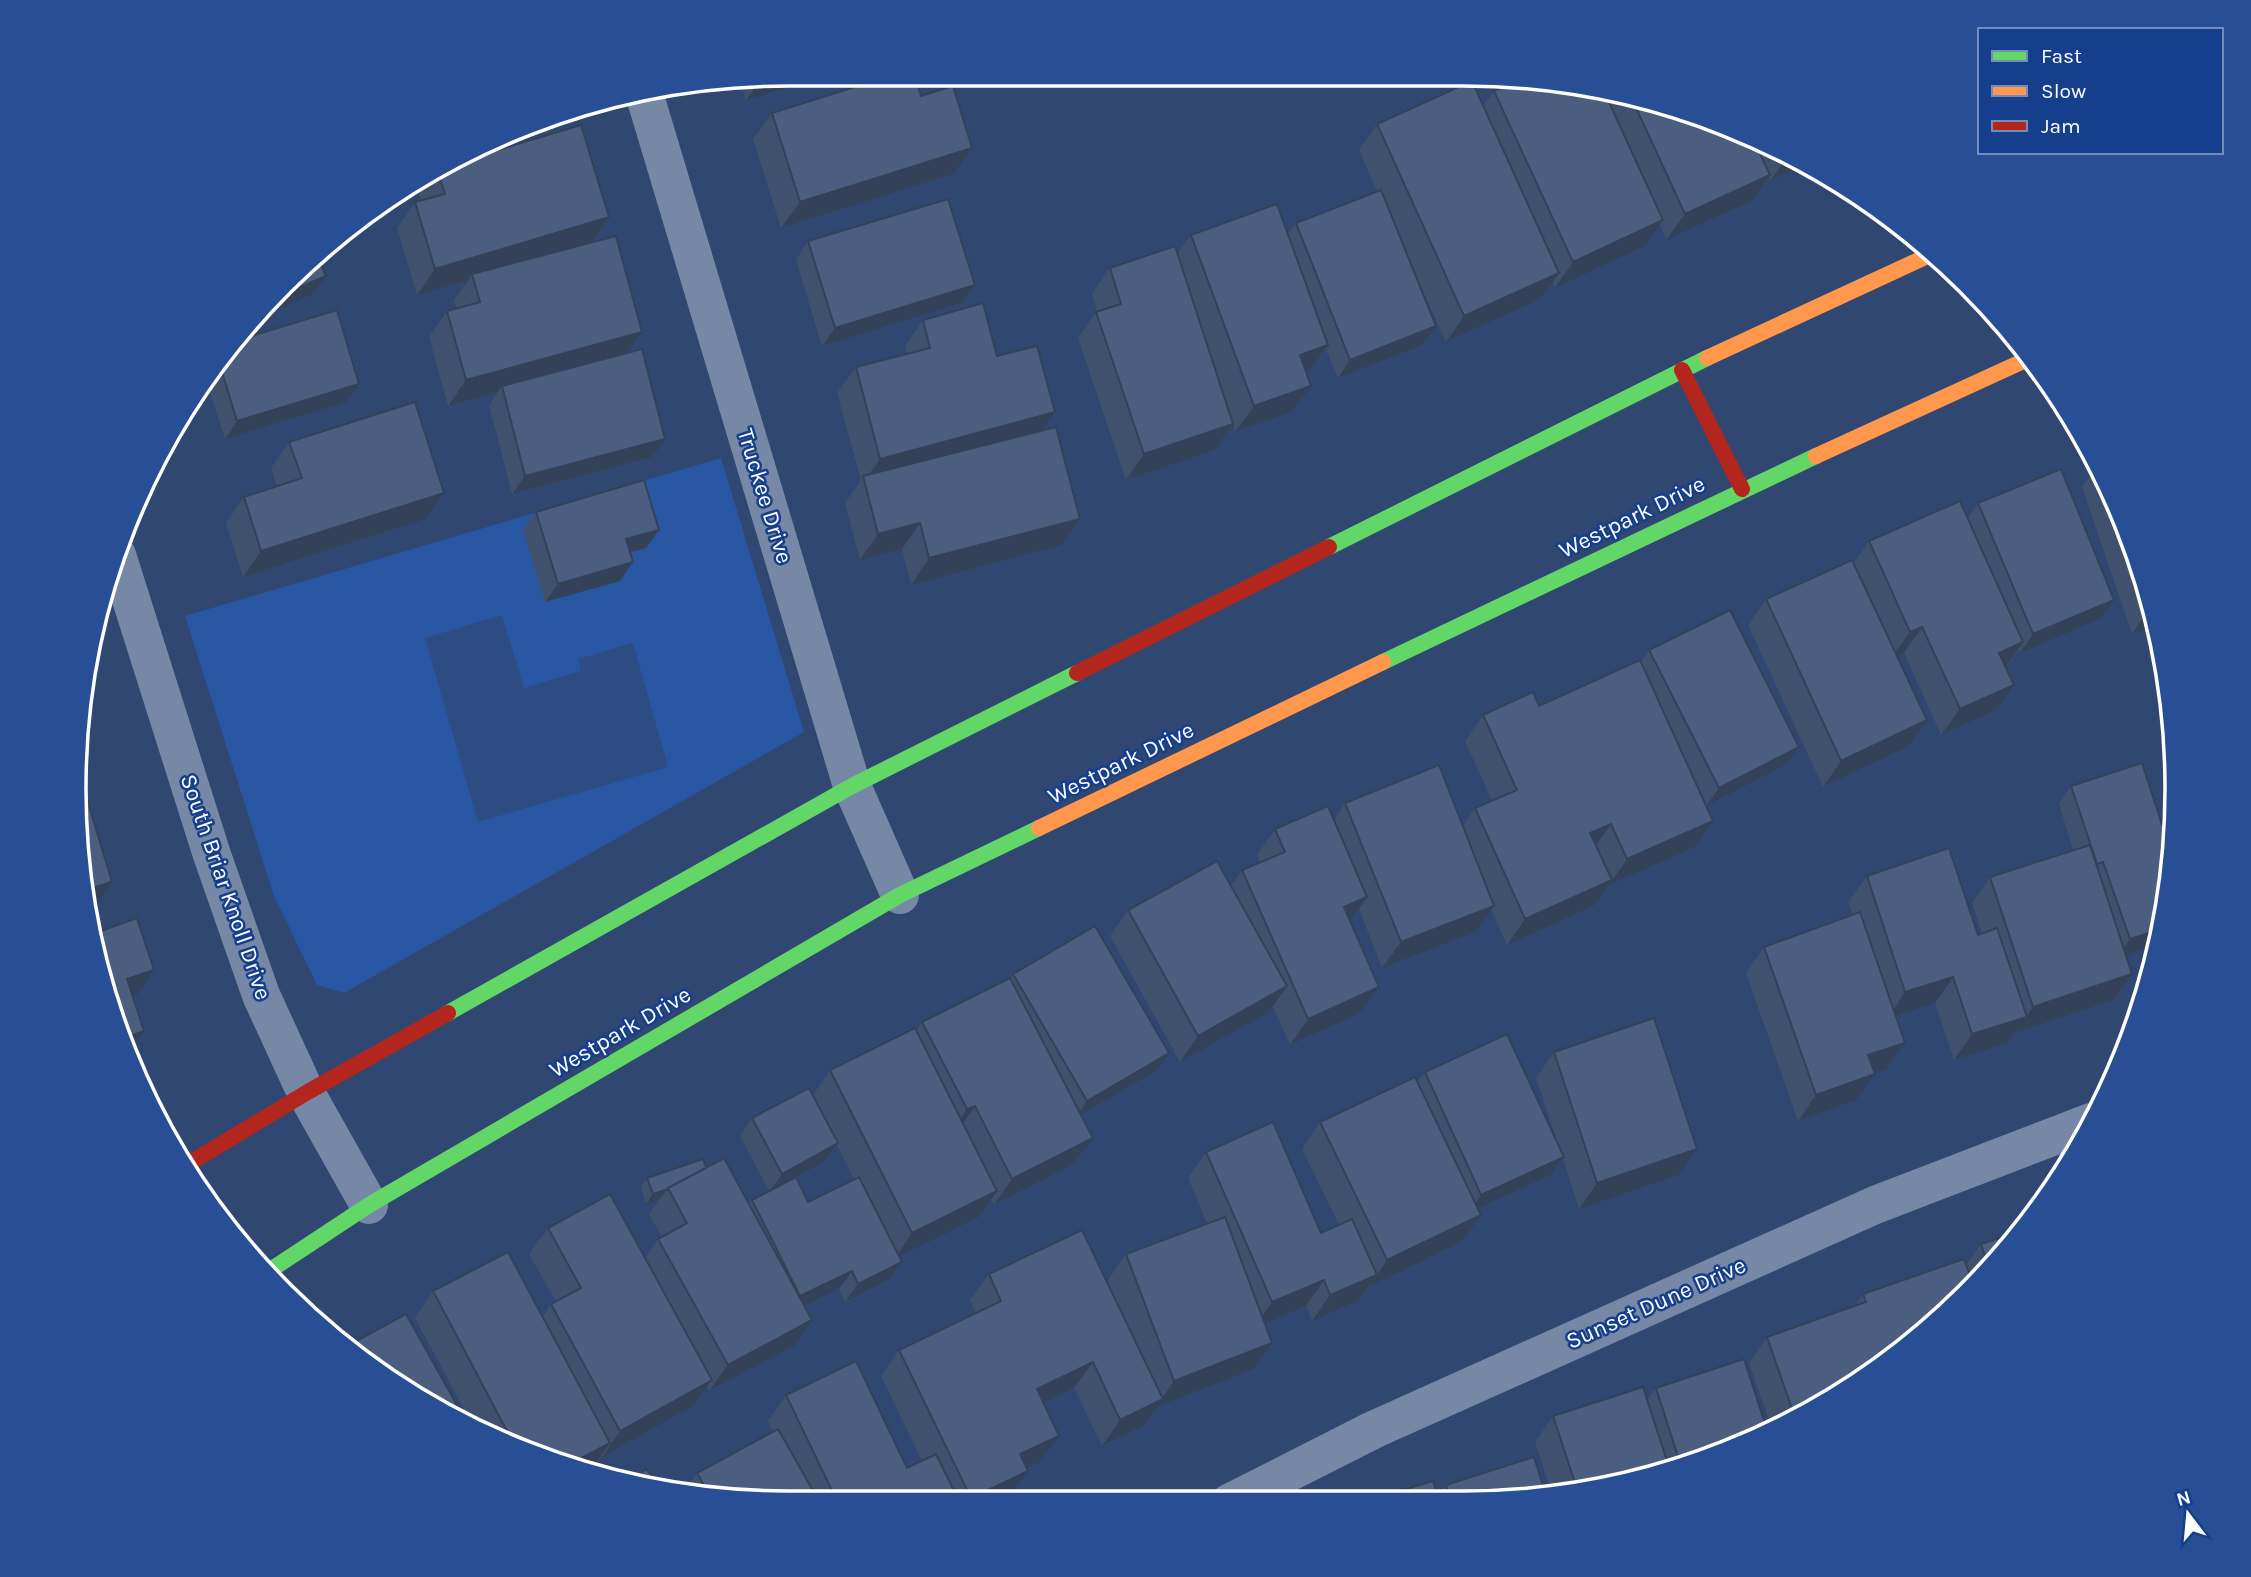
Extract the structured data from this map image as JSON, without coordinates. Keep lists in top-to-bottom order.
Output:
{
  "streets": {
    "main road": ["Westpark Drive"],
    "street": ["Truckee Drive", "South Briar Knoll Drive", "Sunset Dune Drive"]
  },
  "crossings": [
    ["Truckee Drive", "Westpark Drive"],
    ["Westpark Drive", "South Briar Knoll Drive"]
  ],
  "legend": ["Fast", "Slow", "Jam"],
  "north": "top"
}
